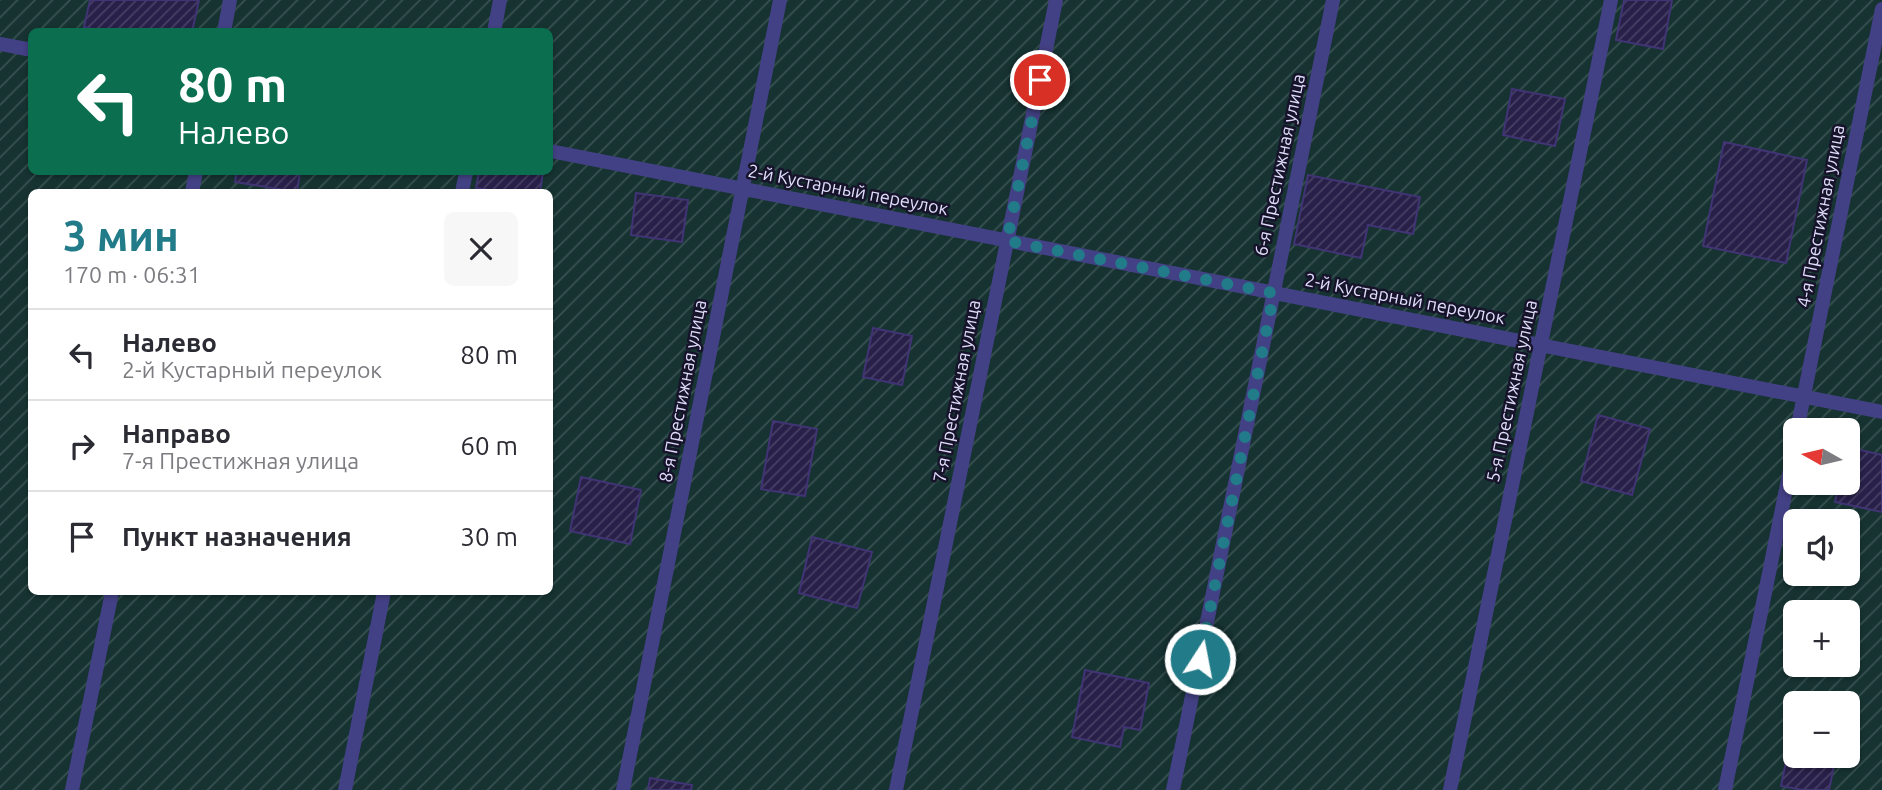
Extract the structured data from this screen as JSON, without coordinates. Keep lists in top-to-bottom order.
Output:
{
  "streets": {
    "lane": [
      "6-я Престижная улица",
      "2-й Кустарный переулок",
      "4-я Престижная улица",
      "8-я Престижная улица",
      "7-я Престижная улица",
      "5-я Престижная улица"
    ]
  },
  "crossings": [
    ["6-я Престижная улица", "2-й Кустарный переулок"],
    ["2-й Кустарный переулок", "4-я Престижная улица"],
    ["2-й Кустарный переулок", "8-я Престижная улица"],
    ["2-й Кустарный переулок", "7-я Престижная улица"],
    ["2-й Кустарный переулок", "5-я Престижная улица"]
  ],
  "north": "left",
  "page": {
    "turn": ["80 m", "Налево"],
    "heading": ["3 мин", "170 m · 06:31"],
    "list": [
      {
        "name": "Налево",
        "note": "2-й Кустарный переулок",
        "value": "80 m"
      },
      {
        "name": "Направо",
        "note": "7-я Престижная улица",
        "value": "60 m"
      },
      {
        "name": "Пункт назначения",
        "value": "30 m"
      }
    ],
    "map_buttons": ["+", "−"]
  }
}
